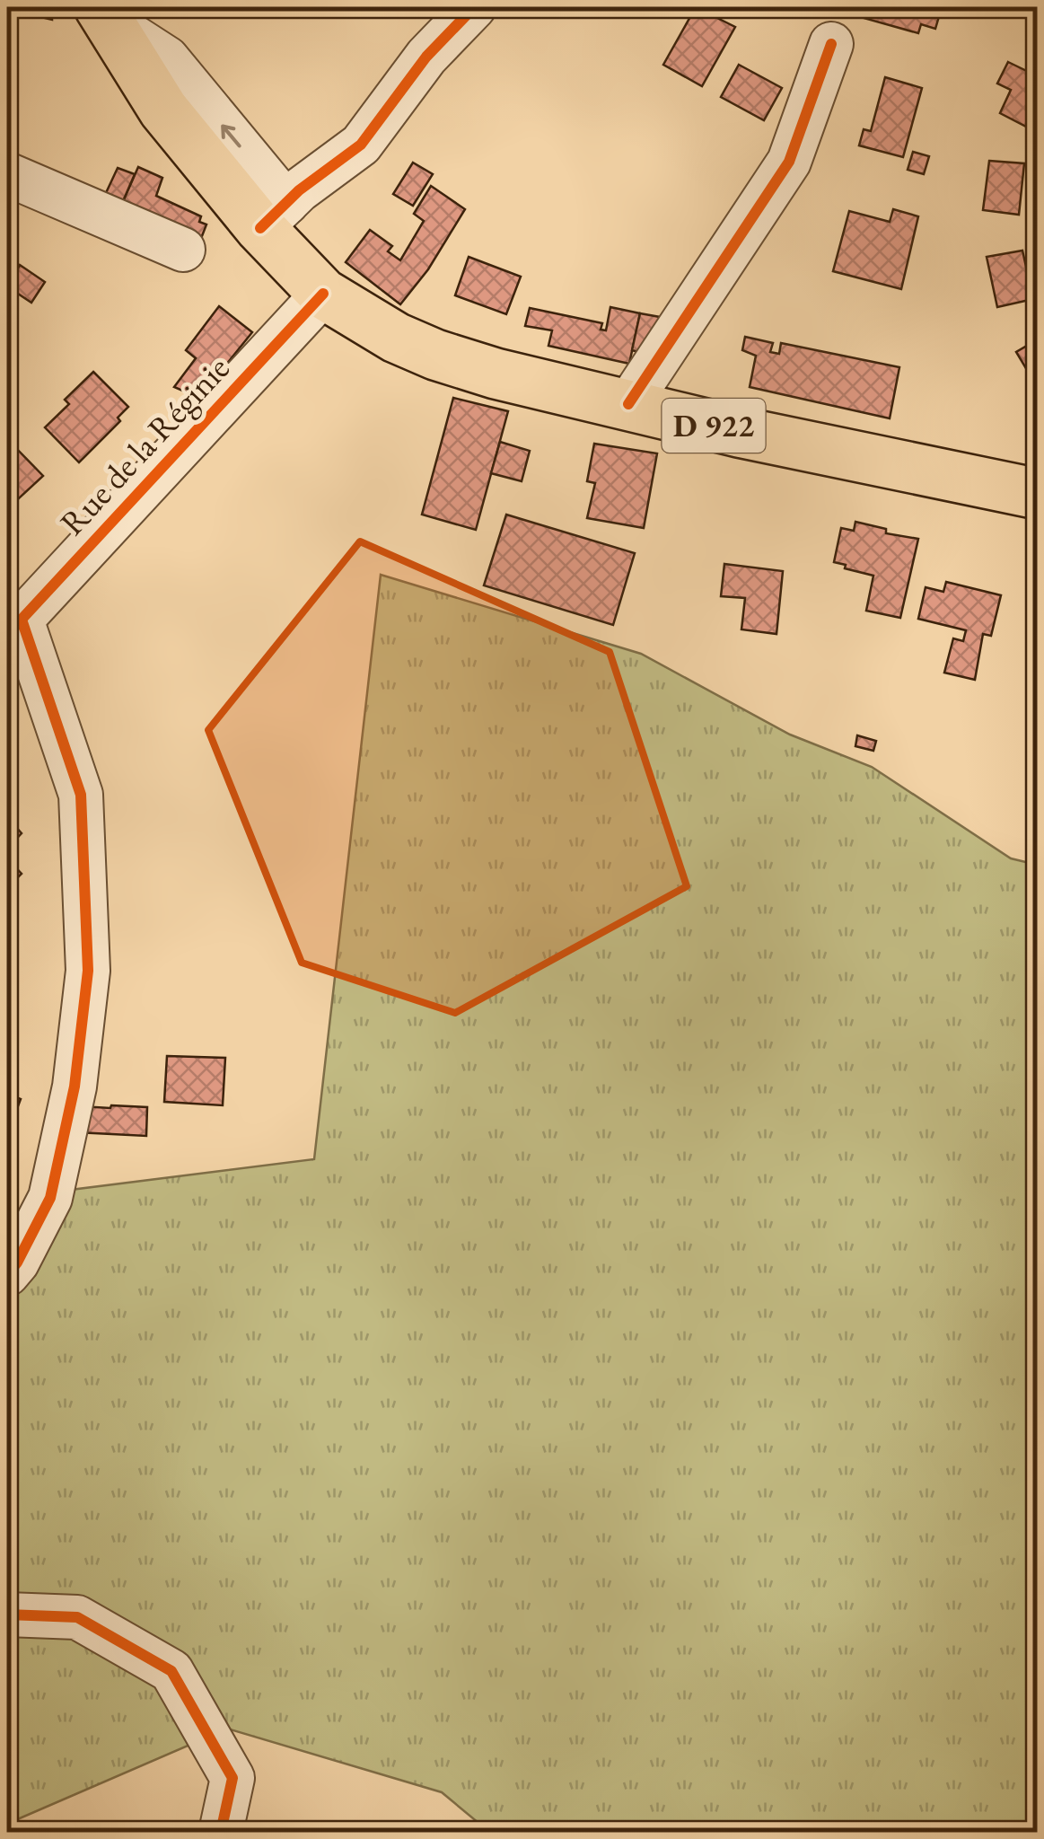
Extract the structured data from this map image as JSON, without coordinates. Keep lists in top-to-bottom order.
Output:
{
  "streets": {
    "main road": ["D 922"],
    "street": ["Rue de la Réginie"]
  },
  "crossings": [
    ["D 922", "Rue de la Réginie"]
  ]
}
